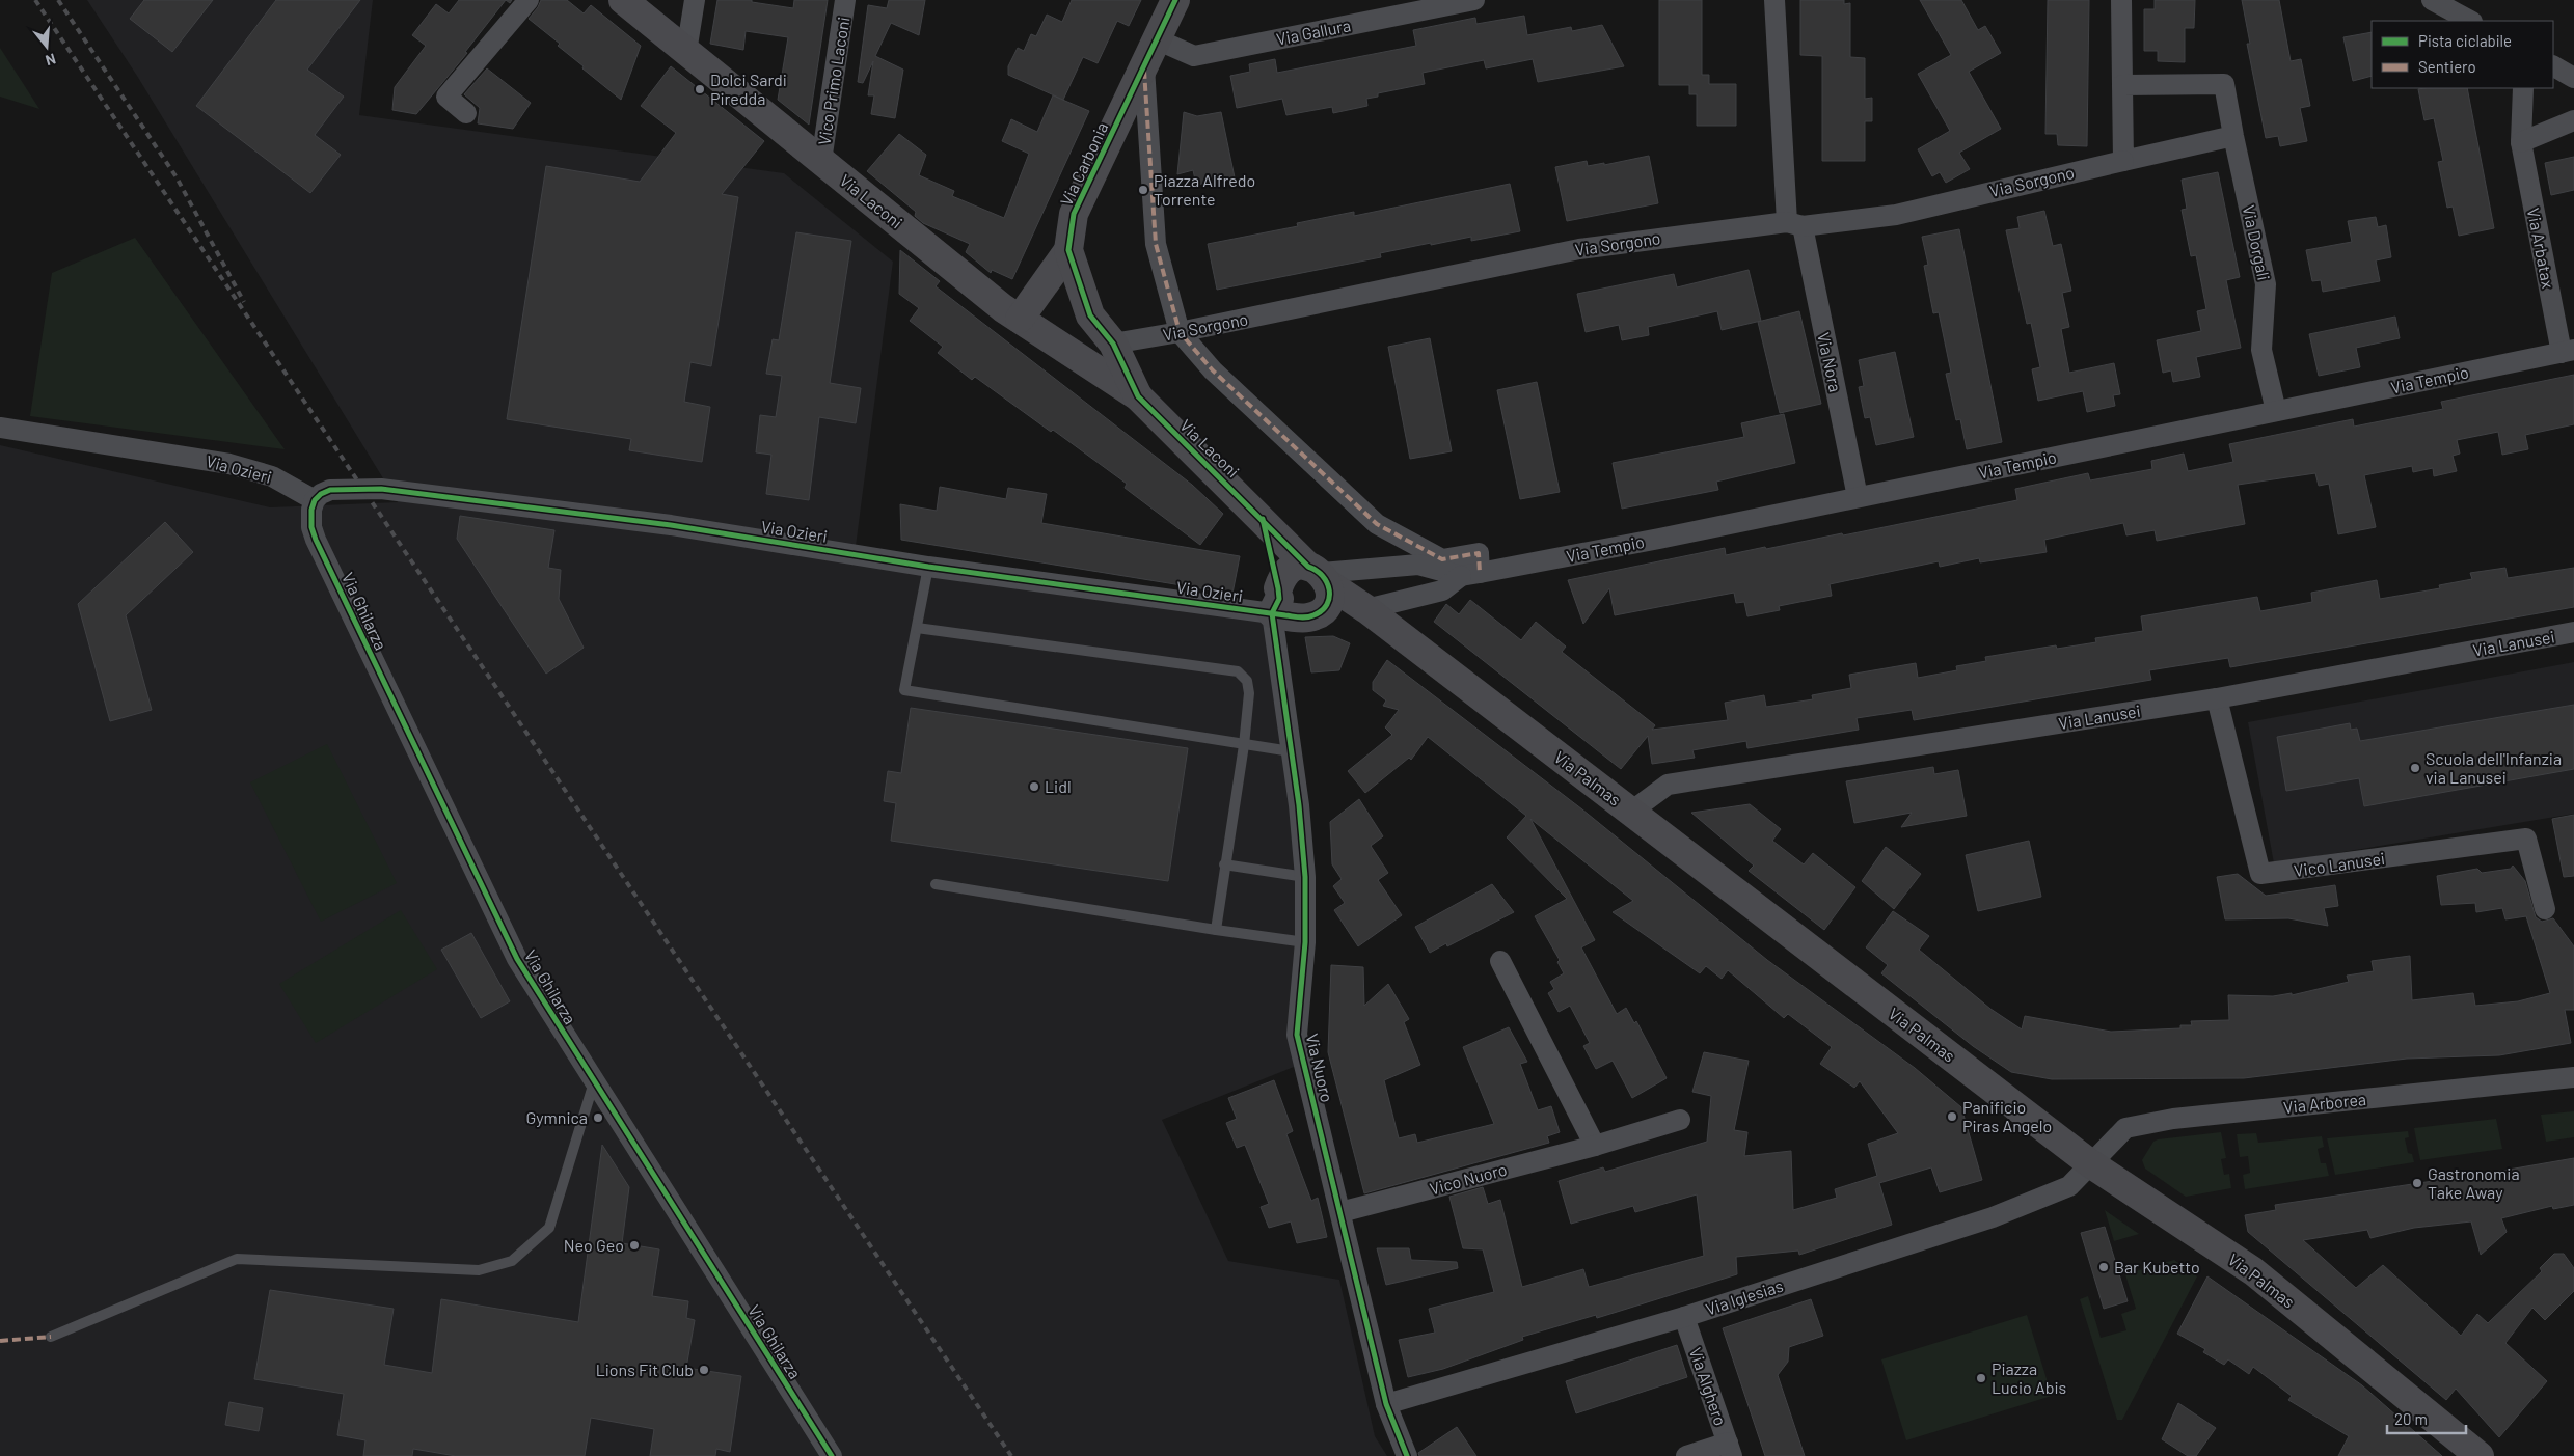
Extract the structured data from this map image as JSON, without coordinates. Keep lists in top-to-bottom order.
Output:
{
  "streets": {
    "street": [
      "Via Gallura",
      "Vico Primo Laconi",
      "Via Carbonia",
      "Via Sorgono",
      "Via Laconi",
      "Via Dorgali",
      "Via Arbatax",
      "Via Nora",
      "Via Tempio",
      "Via Ozieri",
      "Via Ghilarza",
      "Via Lanusei",
      "Via Palmas",
      "Vico Lanusei",
      "Via Nuoro",
      "Via Arborea",
      "Vico Nuoro",
      "Via Iglesias",
      "Via Alghero"
    ]
  },
  "crossings": [
    ["Via Gallura", "Via Carbonia"],
    ["Vico Primo Laconi", "Via Laconi"],
    ["Via Carbonia", "Via Sorgono"],
    ["Via Carbonia", "Via Laconi"],
    ["Via Sorgono", "Via Nora"],
    ["Via Dorgali", "Via Tempio"],
    ["Via Arbatax", "Via Tempio"],
    ["Via Nora", "Via Tempio"],
    ["Via Tempio", "Via Ozieri"],
    ["Via Tempio", "Via Palmas"],
    ["Via Tempio", "Via Nuoro"],
    ["Via Ozieri", "Via Ghilarza"],
    ["Via Ozieri", "Via Nuoro"],
    ["Via Lanusei", "Via Palmas"],
    ["Via Lanusei", "Vico Lanusei"],
    ["Via Palmas", "Via Arborea"],
    ["Via Palmas", "Via Iglesias"],
    ["Via Nuoro", "Vico Nuoro"],
    ["Via Nuoro", "Via Iglesias"],
    ["Via Arborea", "Via Iglesias"],
    ["Via Iglesias", "Via Alghero"]
  ],
  "places": [
    "Dolci Sardi Piredda",
    "Piazza Alfredo Torrente",
    "Scuola dell'Infanzia via Lanusei",
    "Lidl",
    "Panificio Piras Angelo",
    "Gymnica",
    "Gastronomia Take Away",
    "Neo Geo",
    "Bar Kubetto",
    "Lions Fit Club",
    "Piazza Lucio Abis"
  ],
  "legend": ["Pista ciclabile", "Sentiero"],
  "scale_bar": "20 m",
  "north": "bottom"
}
